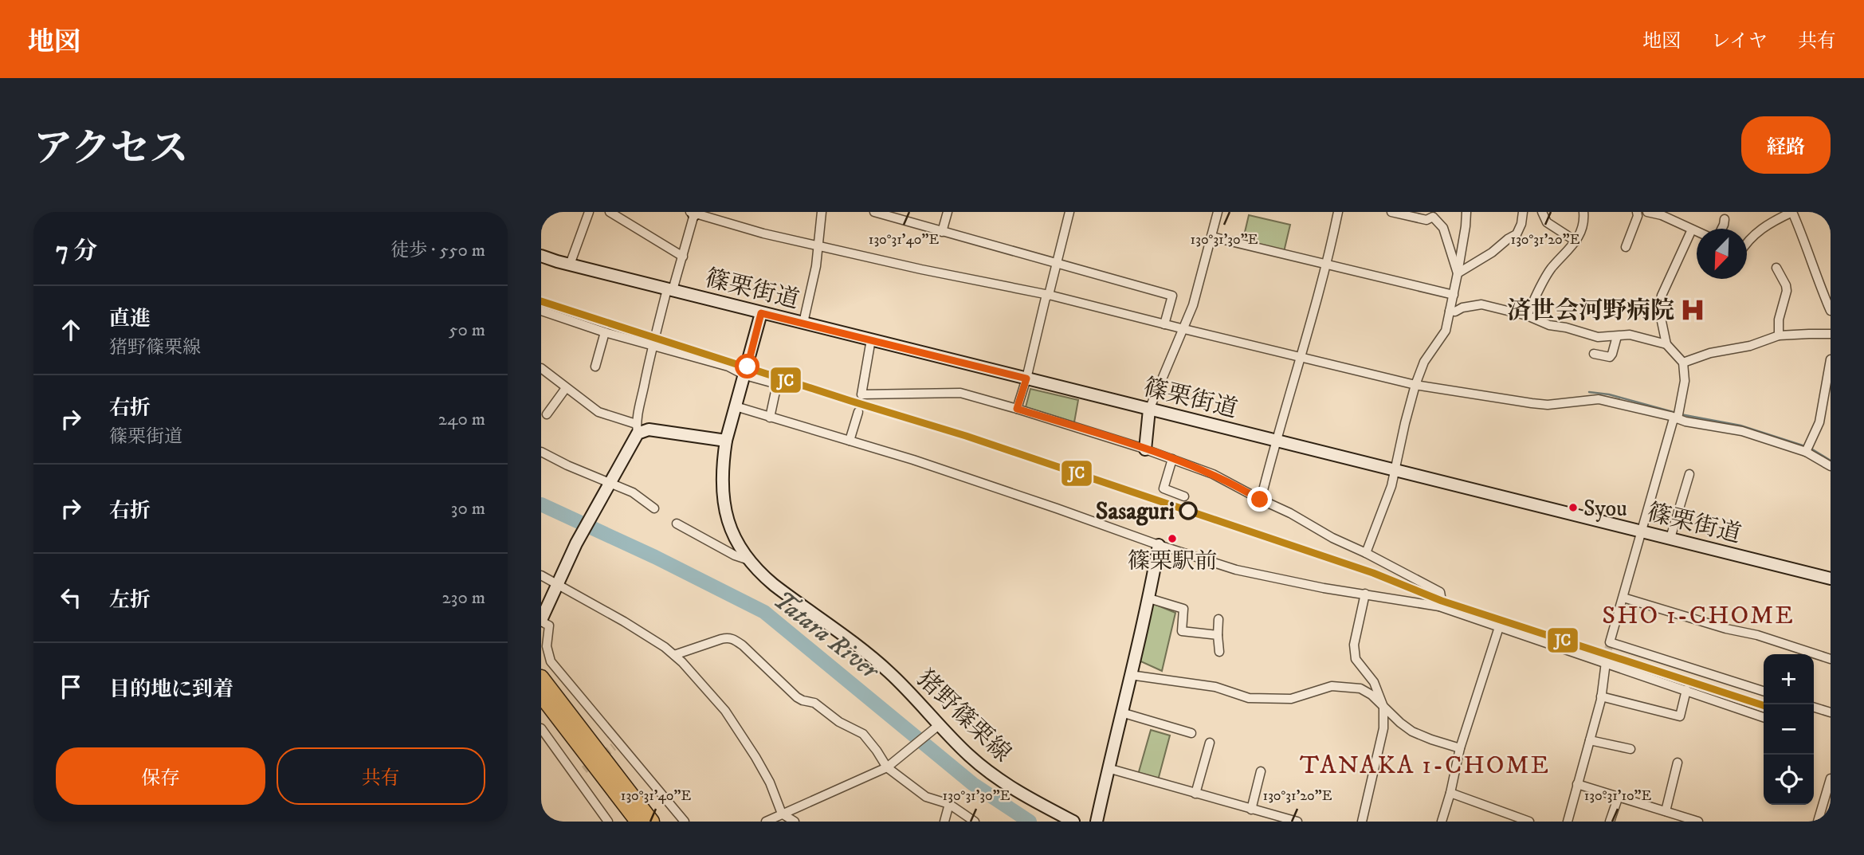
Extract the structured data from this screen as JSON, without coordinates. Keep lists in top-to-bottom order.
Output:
{
  "streets": {
    "main road": ["篠栗街道", "猪野篠栗線"]
  },
  "crossings": [
    ["篠栗街道", "猪野篠栗線"]
  ],
  "districts": ["SHO 1-CHOME", "TANAKA 1-CHOME"],
  "water": ["Tatara River"],
  "places": {
    "hospital": ["済世会河野病院"],
    "other": ["Syou", "Sasaguri", "篠栗駅前"]
  },
  "lines": ["transit line JC"],
  "north": "bottom left",
  "page": {
    "header": "地図",
    "nav": ["地図", "レイヤ", "共有"],
    "title": "アクセス",
    "buttons": [
      "経路",
      ["保存", "共有"]
    ],
    "heading": ["7 分", "徒歩 · 550 m"],
    "list": [
      ["直進", "猪野篠栗線", "50 m"],
      ["右折", "篠栗街道", "240 m"],
      ["右折", "30 m"],
      ["左折", "230 m"],
      "目的地に到着"
    ],
    "map_buttons": ["+", "−"]
  },
  "coordinates": [
    "130°31'40\"E",
    "130°31'30\"E",
    "130°31'20\"E",
    "130°31'10\"E"
  ]
}
